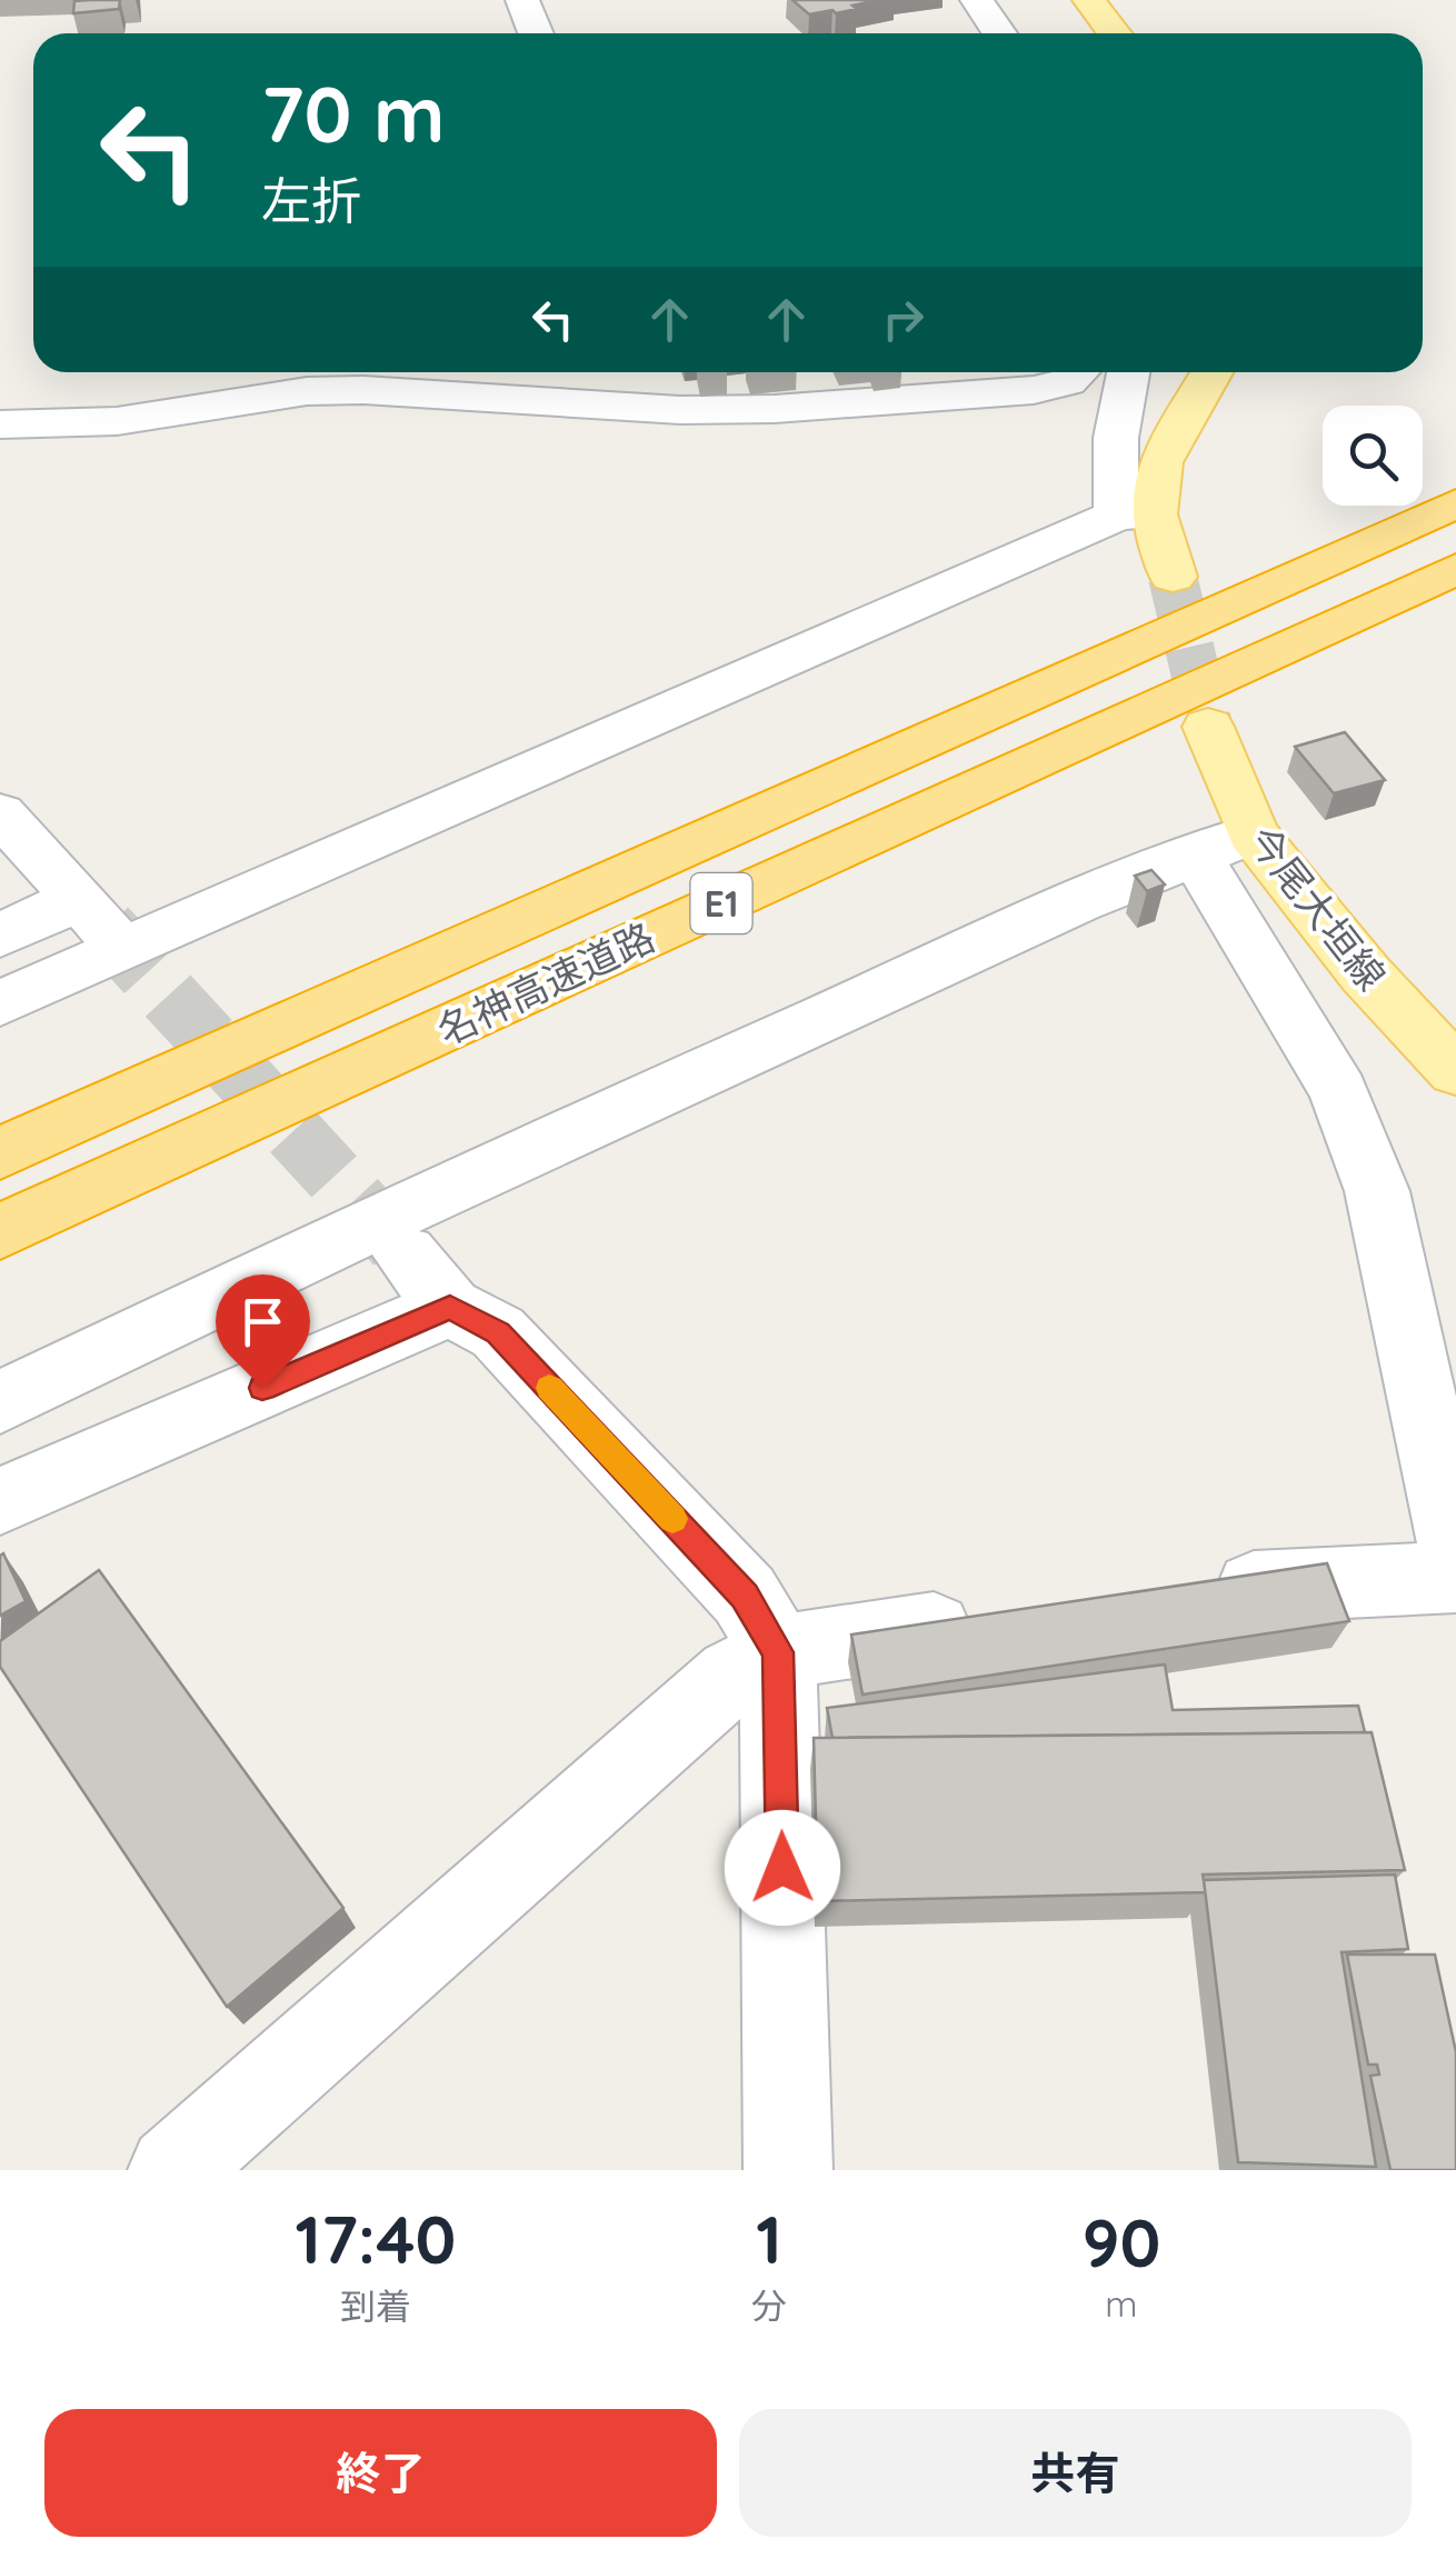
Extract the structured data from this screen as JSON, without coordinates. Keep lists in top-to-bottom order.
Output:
{
  "streets": {
    "highway": ["E1", "名神高速道路"],
    "main road": ["今尾大垣線"]
  },
  "page": {
    "turn": ["70 m", "左折"],
    "eta": [
      "17:40",
      "到着",
      "1",
      "分",
      "90",
      "m"
    ],
    "buttons": ["終了", "共有"]
  }
}
